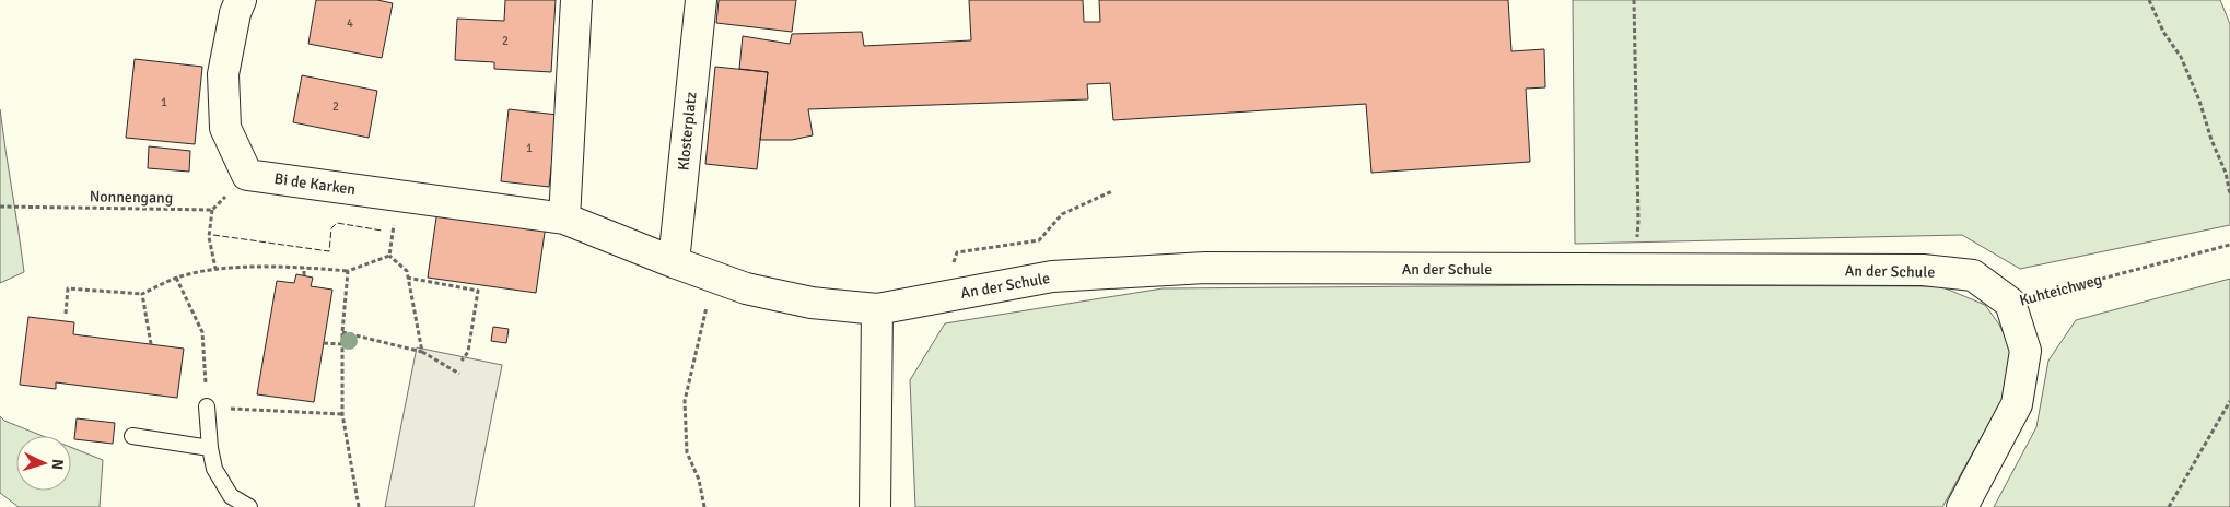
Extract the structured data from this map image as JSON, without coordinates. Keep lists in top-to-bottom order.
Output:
{
  "streets": {
    "street": [
      "Klosterplatz",
      "Bi de Karken",
      "An der Schule",
      "Kuhteichweg"
    ],
    "path": ["Nonnengang"]
  },
  "crossings": [
    ["Klosterplatz", "An der Schule"],
    ["Bi de Karken", "An der Schule"],
    ["An der Schule", "Kuhteichweg"]
  ],
  "house_numbers": [
    "4",
    "2",
    "1",
    "2",
    "1"
  ],
  "north": "right"
}
